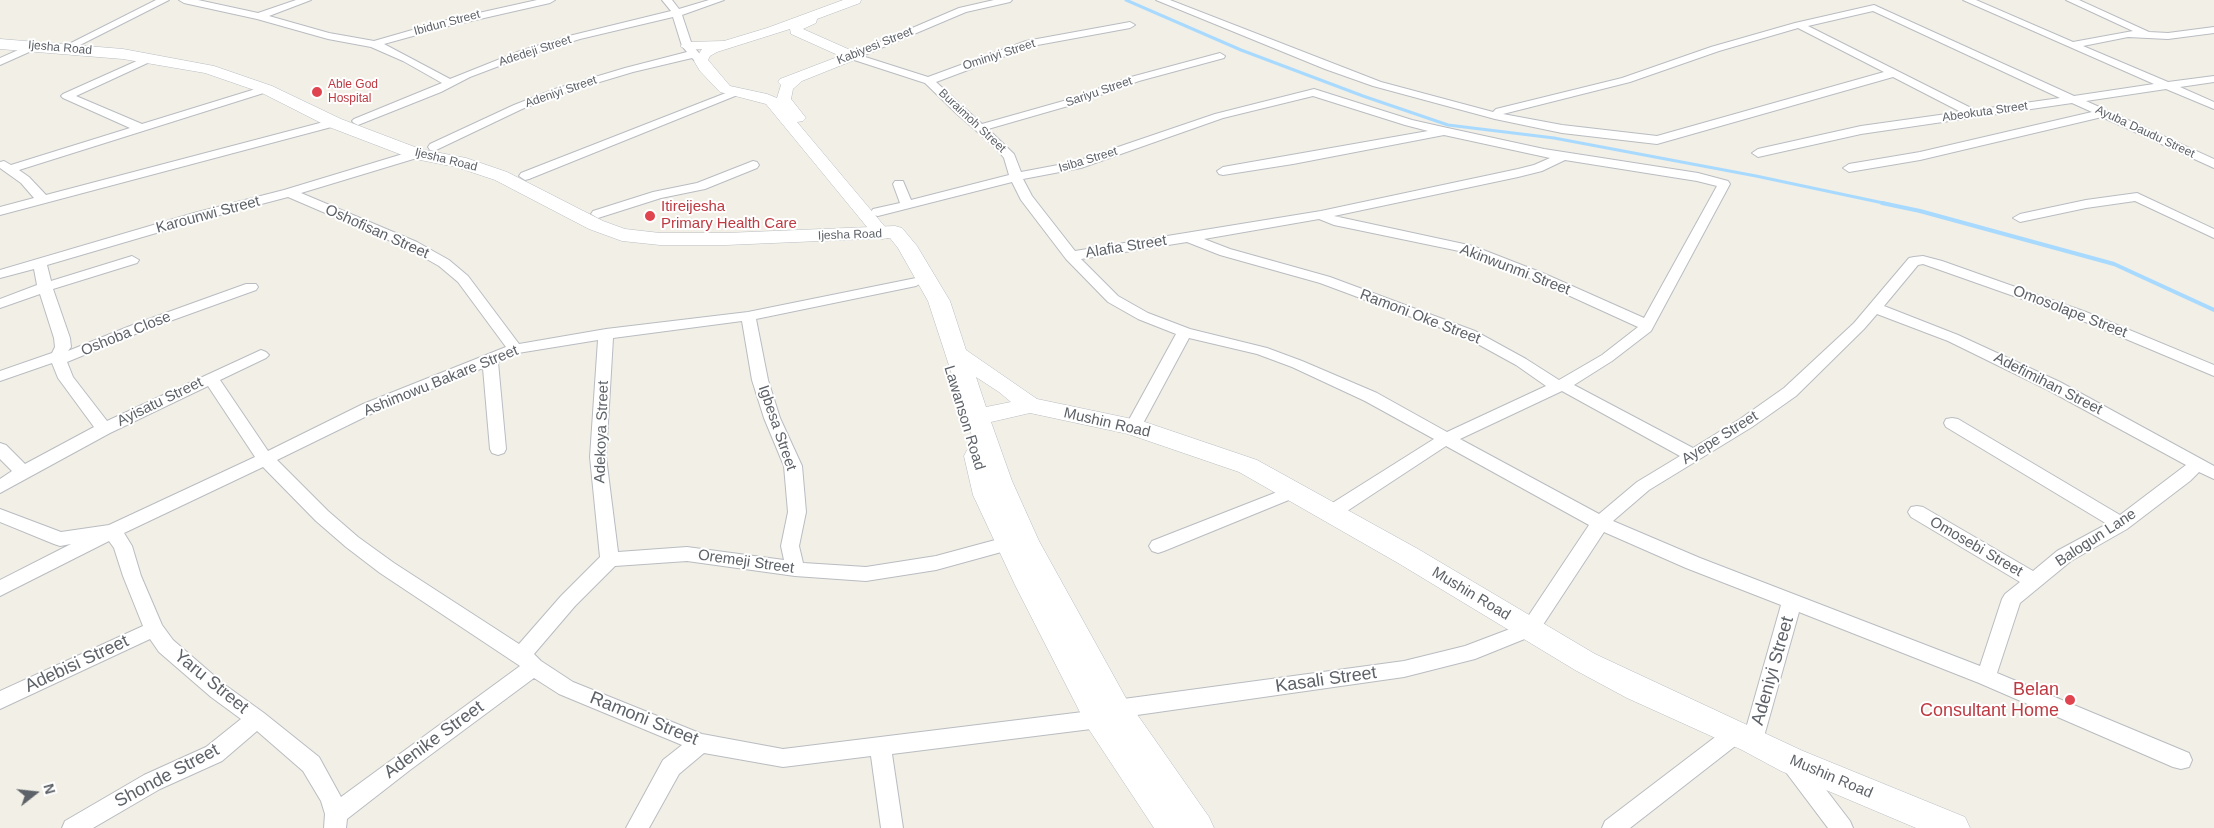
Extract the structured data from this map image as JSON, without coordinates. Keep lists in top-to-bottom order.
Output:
{
  "streets": {
    "main road": ["Ijesha Road", "Lawanson Road", "Mushin Road"],
    "street": [
      "Ibidun Street",
      "Kabiyesi Street",
      "Adedeji Street",
      "Ominiyi Street",
      "Adeniyi Street",
      "Sariyu Street",
      "Abeokuta Street",
      "Buraimoh Street",
      "Ayuba Daudu Street",
      "Isiba Street",
      "Karounwi Street",
      "Oshofisan Street",
      "Alafia Street",
      "Akinwunmi Street",
      "Omosolape Street",
      "Ramoni Oke Street",
      "Oshoba Close",
      "Ashimowu Bakare Street",
      "Adefimihan Street",
      "Ayisatu Street",
      "Igbesa Street",
      "Adekoya Street",
      "Ayepe Street",
      "Balogun Lane",
      "Omosebi Street",
      "Oremeji Street",
      "Adebisi Street",
      "Kasali Street",
      "Yaru Street",
      "Ramoni Street",
      "Adenike Street",
      "Shonde Street"
    ]
  },
  "crossings": [
    ["Kabiyesi Street", "Buraimoh Street"],
    ["Kabiyesi Street", "Lawanson Road"],
    ["Ijesha Road", "Adedeji Street"],
    ["Ijesha Road", "Adeniyi Street"],
    ["Ijesha Road", "Isiba Street"],
    ["Ijesha Road", "Karounwi Street"],
    ["Ijesha Road", "Lawanson Road"],
    ["Ominiyi Street", "Buraimoh Street"],
    ["Adeniyi Street", "Alafia Street"],
    ["Adeniyi Street", "Lawanson Road"],
    ["Adeniyi Street", "Mushin Road"],
    ["Sariyu Street", "Buraimoh Street"],
    ["Abeokuta Street", "Ayuba Daudu Street"],
    ["Buraimoh Street", "Isiba Street"],
    ["Buraimoh Street", "Alafia Street"],
    ["Isiba Street", "Alafia Street"],
    ["Isiba Street", "Akinwunmi Street"],
    ["Isiba Street", "Lawanson Road"],
    ["Karounwi Street", "Oshofisan Street"],
    ["Oshofisan Street", "Ashimowu Bakare Street"],
    ["Alafia Street", "Akinwunmi Street"],
    ["Alafia Street", "Ramoni Oke Street"],
    ["Alafia Street", "Ayepe Street"],
    ["Alafia Street", "Balogun Lane"],
    ["Omosolape Street", "Ayepe Street"],
    ["Ramoni Oke Street", "Ayepe Street"],
    ["Ashimowu Bakare Street", "Ayisatu Street"],
    ["Ashimowu Bakare Street", "Lawanson Road"],
    ["Ashimowu Bakare Street", "Igbesa Street"],
    ["Ashimowu Bakare Street", "Adekoya Street"],
    ["Ashimowu Bakare Street", "Yaru Street"],
    ["Ashimowu Bakare Street", "Ramoni Street"],
    ["Adefimihan Street", "Ayepe Street"],
    ["Adefimihan Street", "Balogun Lane"],
    ["Ayisatu Street", "Ramoni Street"],
    ["Lawanson Road", "Mushin Road"],
    ["Lawanson Road", "Oremeji Street"],
    ["Lawanson Road", "Kasali Street"],
    ["Lawanson Road", "Ramoni Street"],
    ["Mushin Road", "Ayepe Street"],
    ["Mushin Road", "Kasali Street"],
    ["Igbesa Street", "Oremeji Street"],
    ["Adekoya Street", "Oremeji Street"],
    ["Ayepe Street", "Kasali Street"],
    ["Balogun Lane", "Omosebi Street"],
    ["Adebisi Street", "Yaru Street"],
    ["Kasali Street", "Ramoni Street"],
    ["Yaru Street", "Adenike Street"],
    ["Yaru Street", "Shonde Street"],
    ["Ramoni Street", "Adenike Street"]
  ],
  "places": ["Able God Hospital", "Itireijesha Primary Health Care", "Belan Consultant Home"],
  "north": "right"
}
